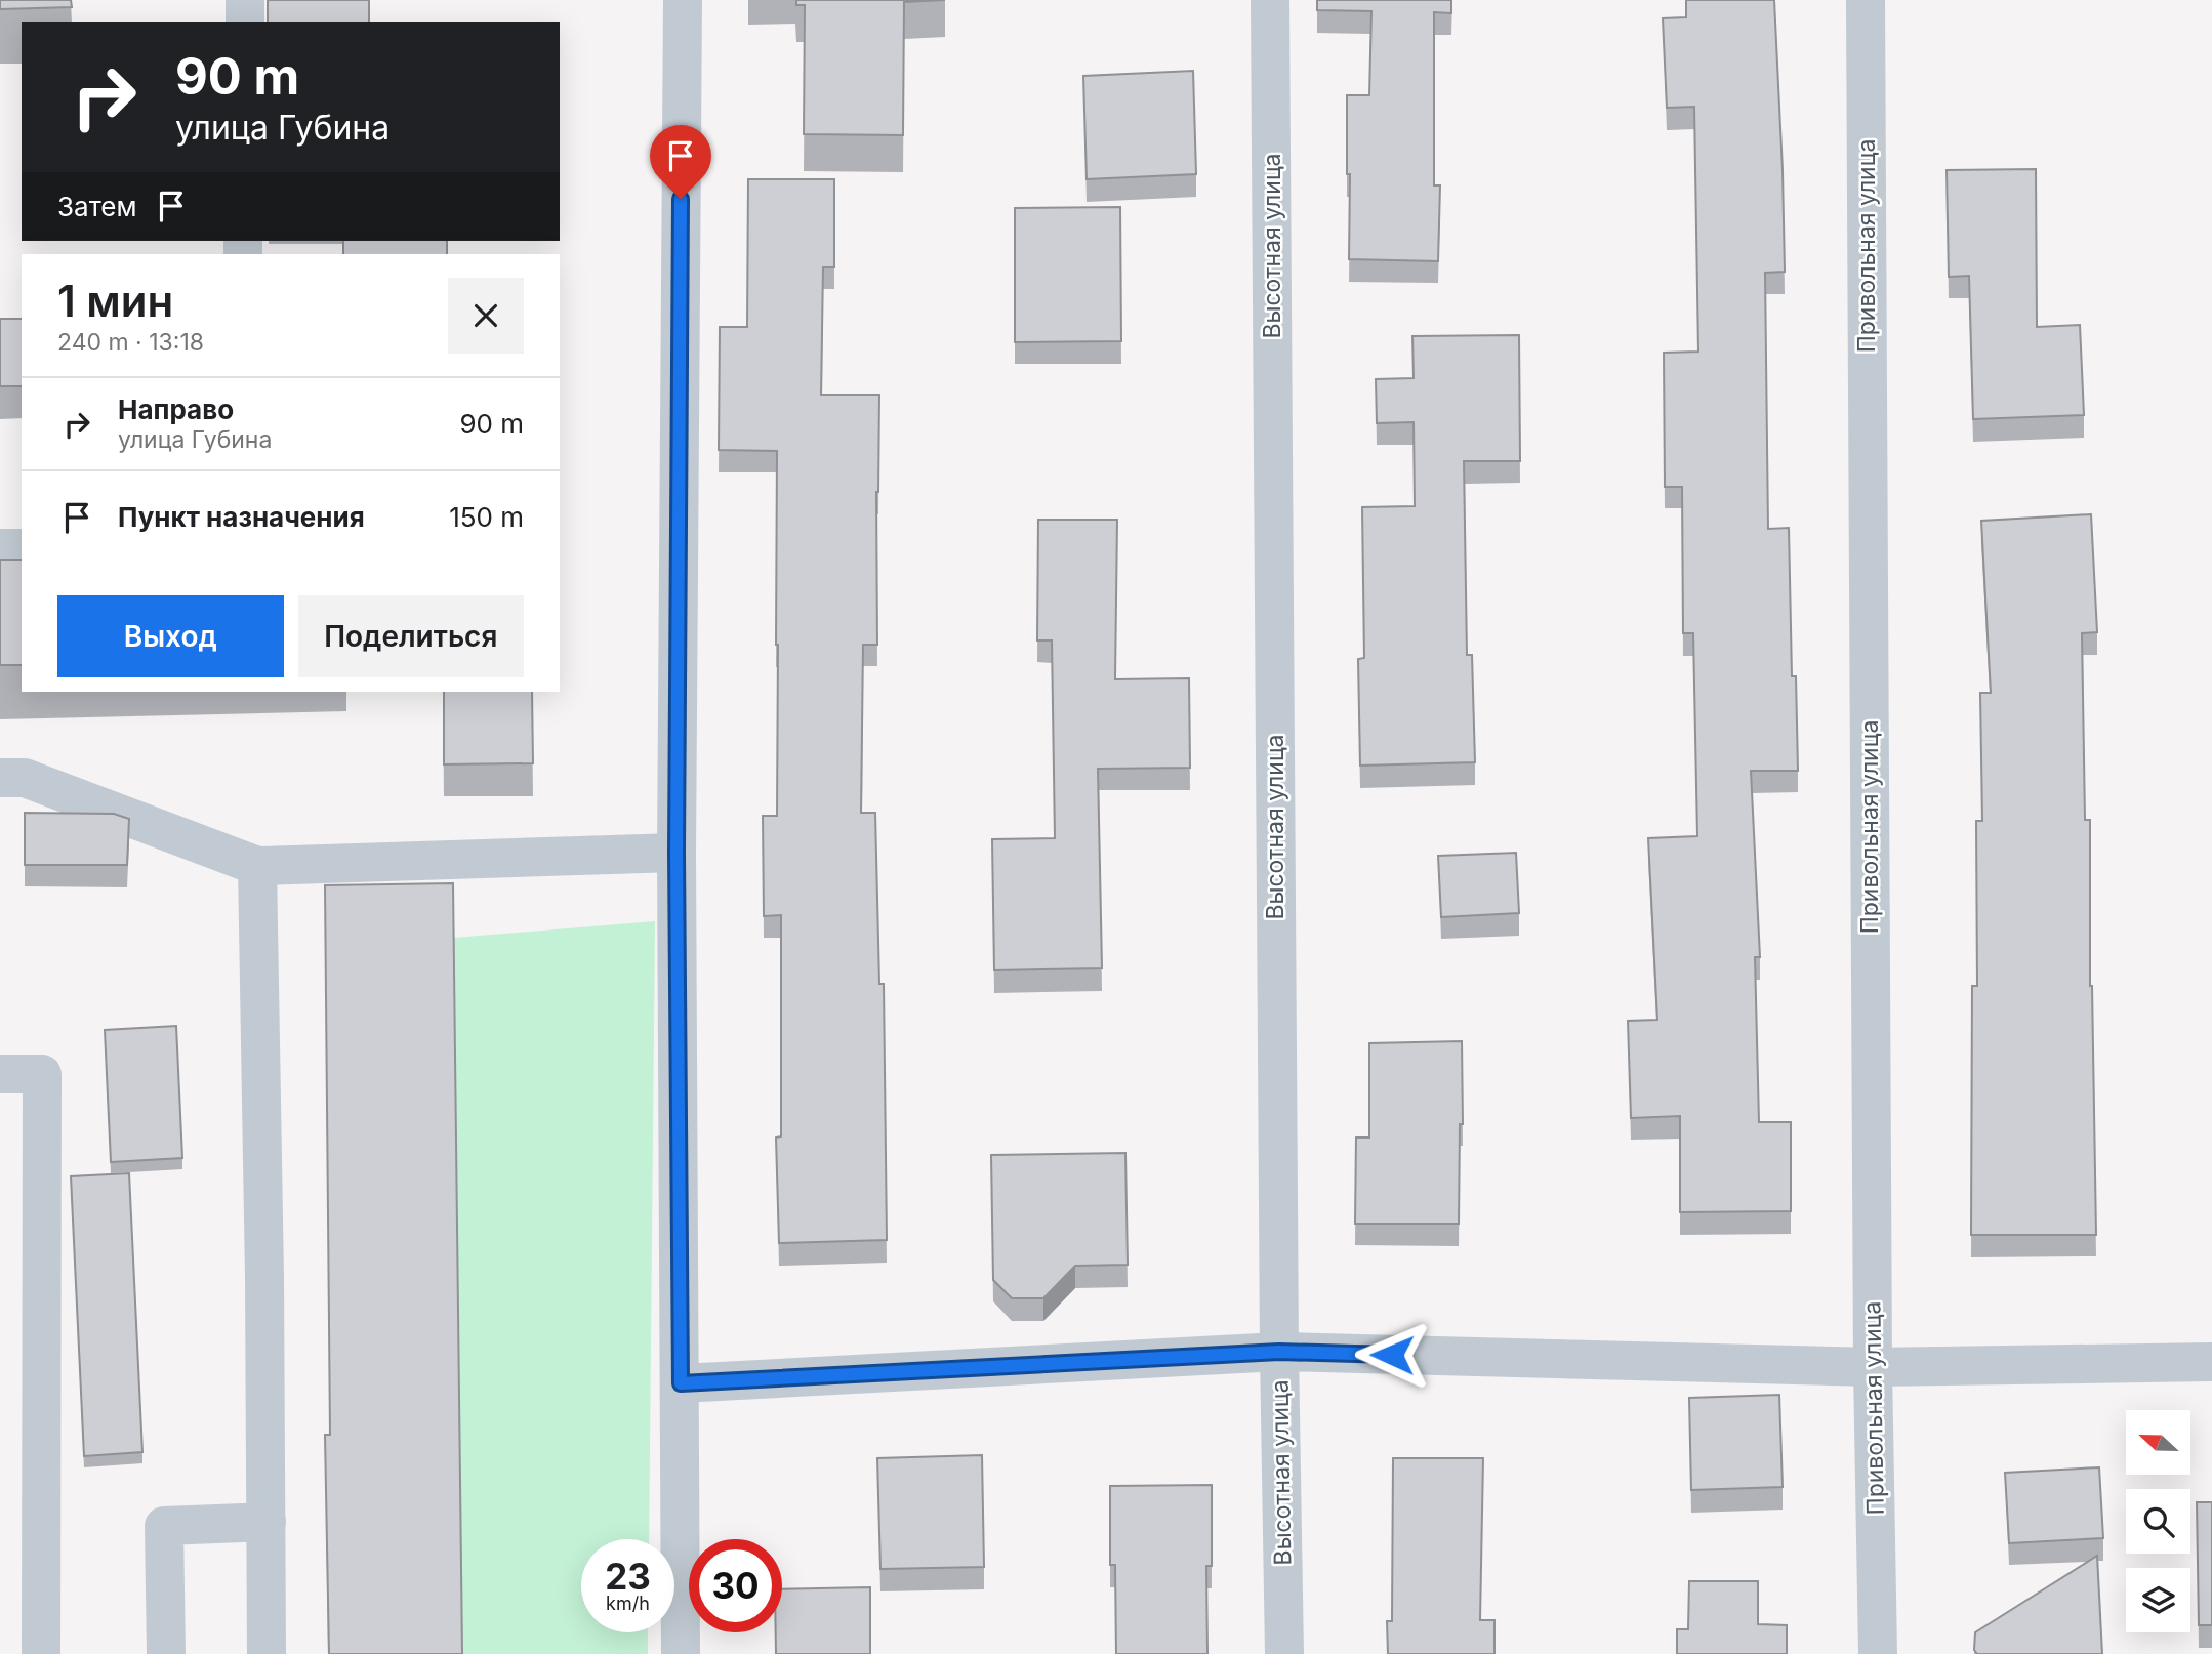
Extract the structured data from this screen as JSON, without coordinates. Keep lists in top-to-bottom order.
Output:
{
  "streets": {
    "street": ["Высотная улица", "Привольная улица"]
  },
  "north": "left",
  "page": {
    "turn": ["90 m", "улица Губина"],
    "then": "Затем",
    "heading": ["1 мин", "240 m · 13:18"],
    "list": [
      {
        "name": "Направо",
        "note": "улица Губина",
        "value": "90 m"
      },
      {
        "name": "Пункт назначения",
        "value": "150 m"
      }
    ],
    "buttons": ["Выход", "Поделиться"],
    "speed": "23 km/h",
    "limit": "30"
  }
}
